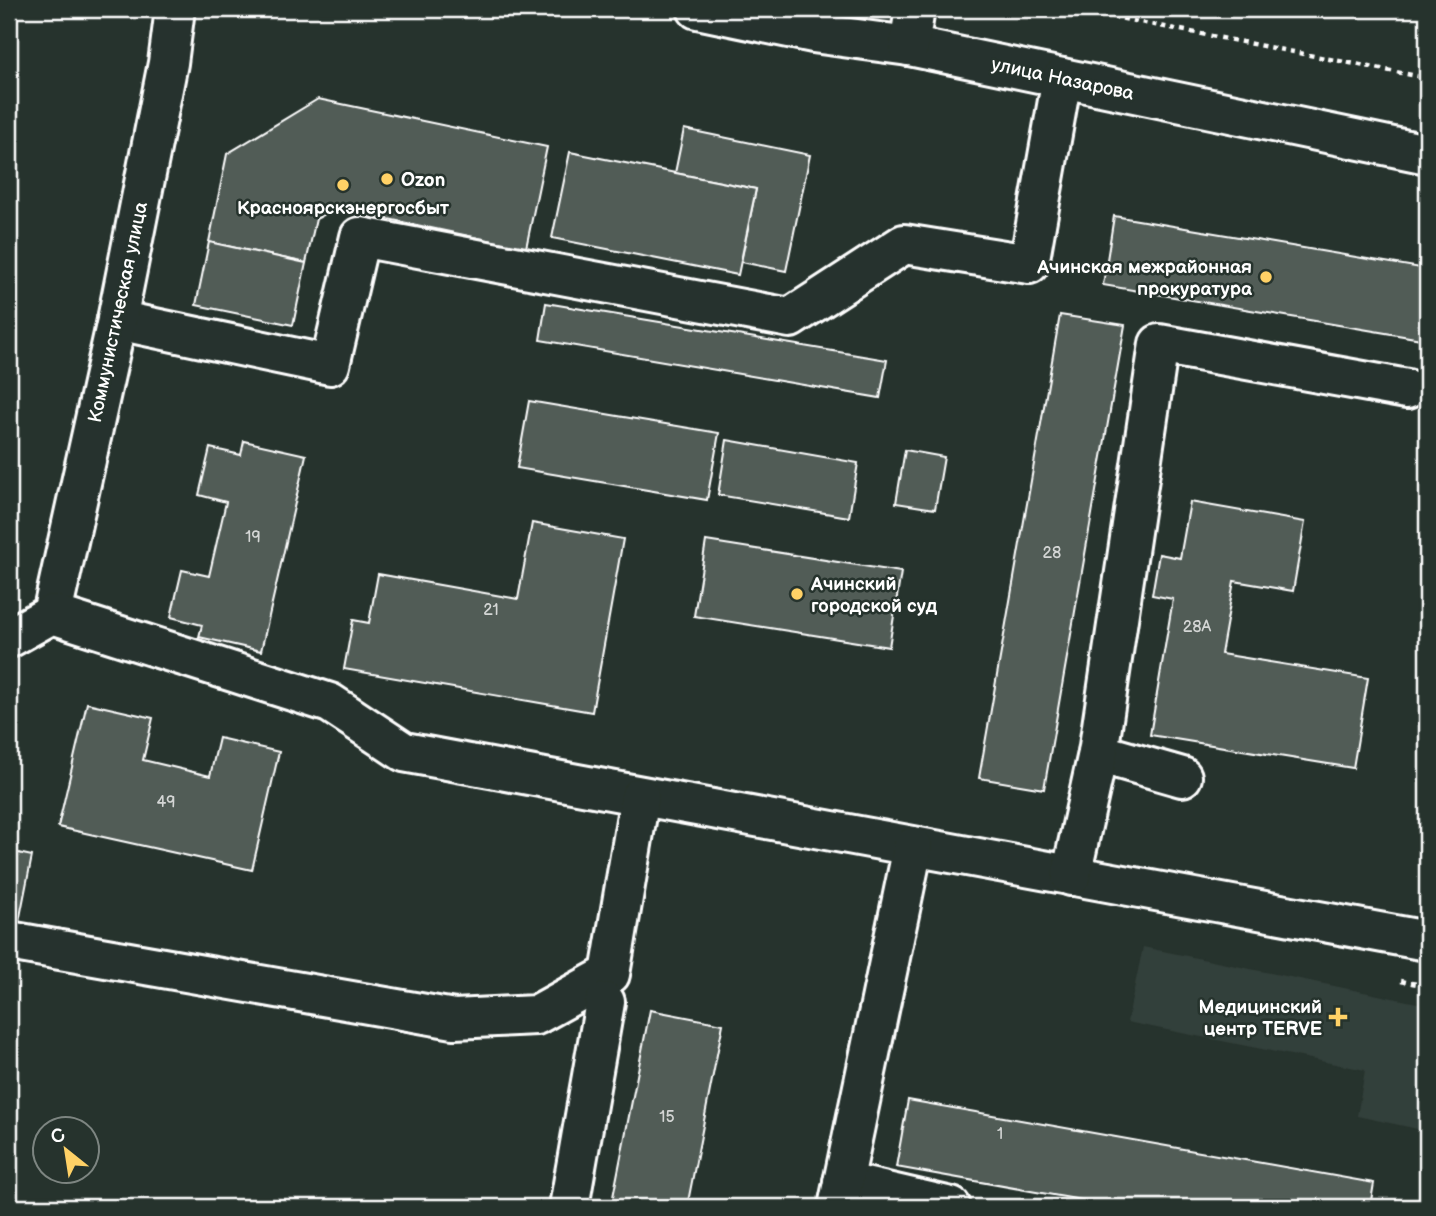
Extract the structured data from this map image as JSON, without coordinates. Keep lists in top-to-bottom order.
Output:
{
  "streets": {
    "street": ["улица Назарова", "Коммунистическая улица"]
  },
  "places": {
    "other": [
      "Ozon",
      "Красноярскэнергосбыт",
      "Ачинская межрайонная прокуратура",
      "Ачинский городской суд"
    ],
    "health": ["Медицинский центр TERVE"]
  },
  "house_numbers": [
    "19",
    "28",
    "21",
    "28А",
    "49",
    "15",
    "1"
  ],
  "north": "top left"
}
